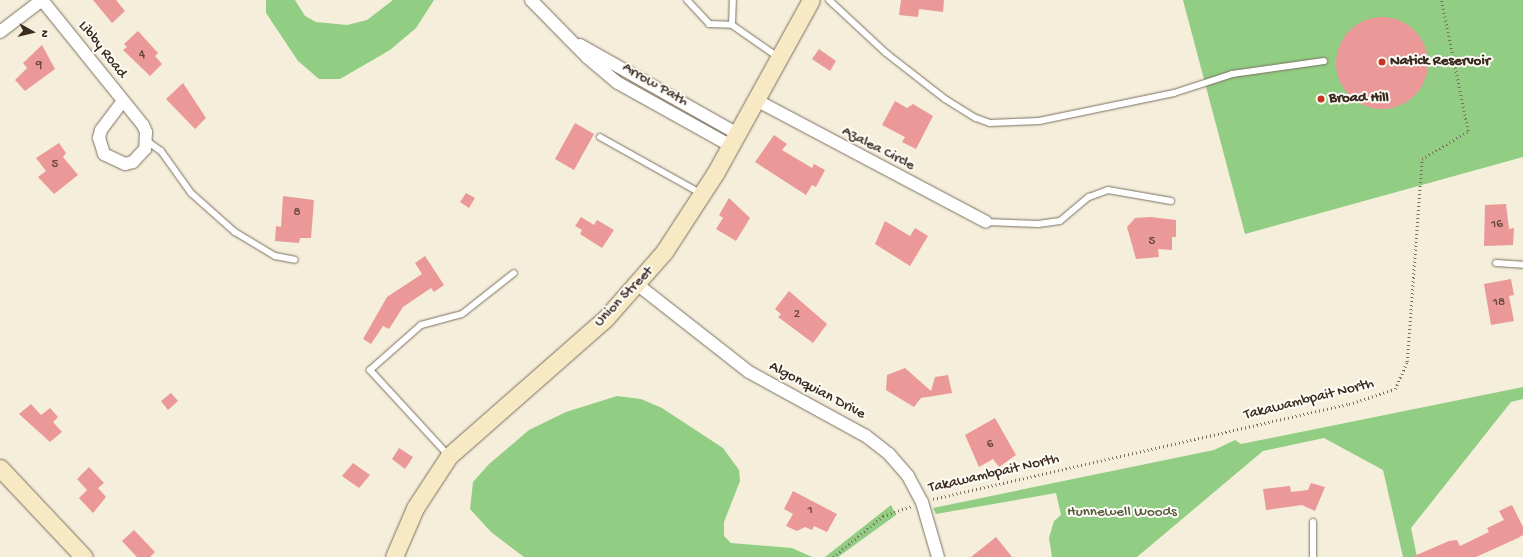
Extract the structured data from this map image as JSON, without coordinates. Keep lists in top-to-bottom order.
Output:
{
  "streets": {
    "street": [
      "Libby Road",
      "Arrow Path",
      "Azalea Circle",
      "Union Street",
      "Algonquian Drive"
    ],
    "path": ["Takawambpait North"]
  },
  "crossings": [
    ["Arrow Path", "Union Street"],
    ["Azalea Circle", "Union Street"],
    ["Union Street", "Algonquian Drive"],
    ["Algonquian Drive", "Takawambpait North"]
  ],
  "parks": ["Hunnewell Woods"],
  "places": ["Natick Reservoir", "Broad Hill"],
  "house_numbers": [
    "4",
    "9",
    "5",
    "8",
    "16",
    "5",
    "18",
    "2",
    "6",
    "1"
  ],
  "north": "right"
}
